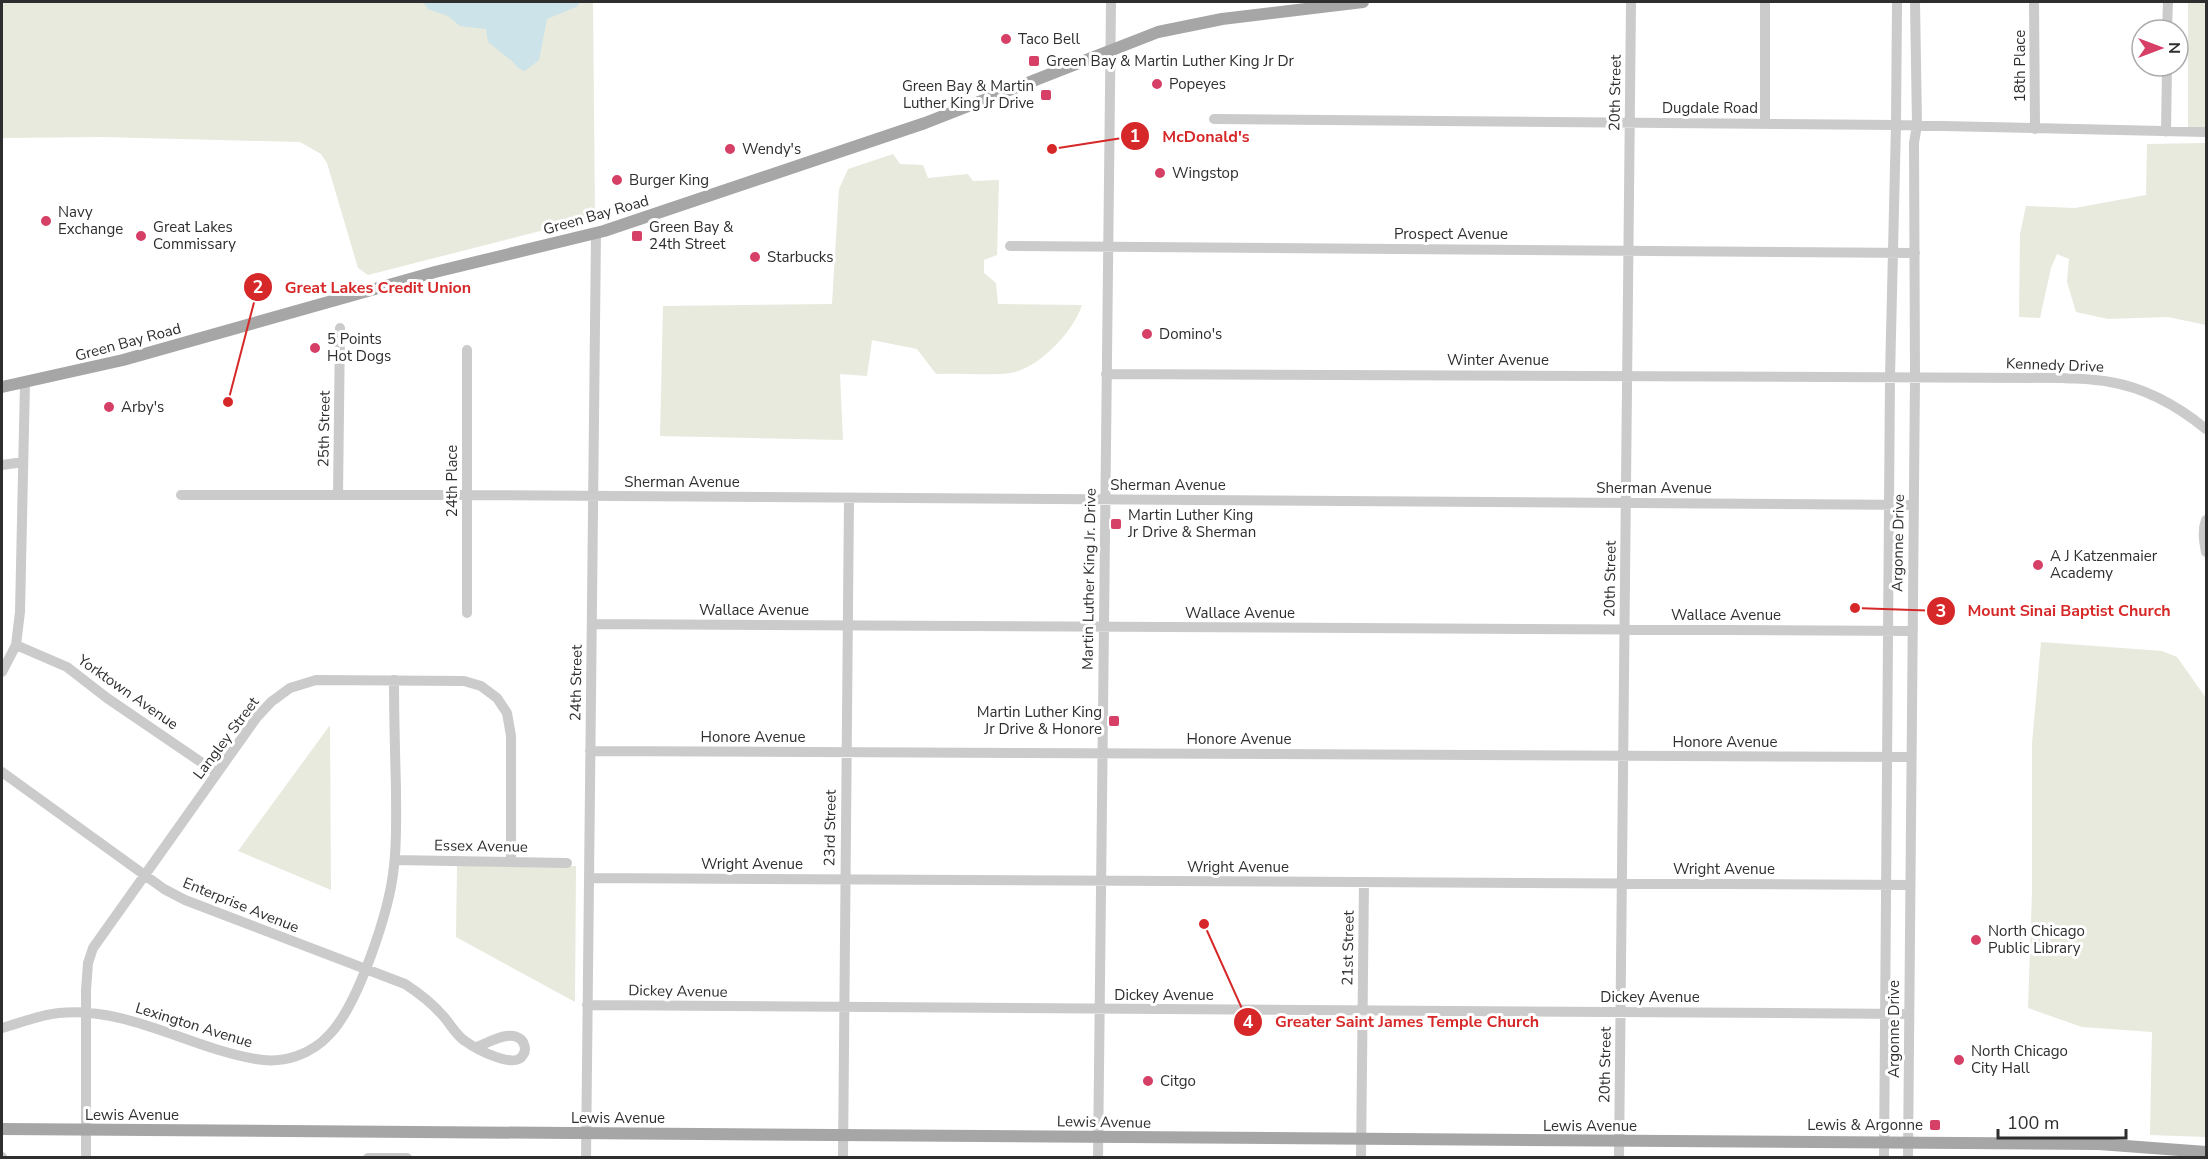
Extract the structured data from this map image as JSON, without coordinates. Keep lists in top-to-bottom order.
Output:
{
  "streets": {
    "main road": ["Green Bay Road", "Lewis Avenue"],
    "street": [
      "18th Place",
      "20th Street",
      "Dugdale Road",
      "Prospect Avenue",
      "Winter Avenue",
      "Kennedy Drive",
      "25th Street",
      "24th Place",
      "Sherman Avenue",
      "Argonne Drive",
      "Martin Luther King Jr. Drive",
      "Wallace Avenue",
      "24th Street",
      "Yorktown Avenue",
      "Honore Avenue",
      "Langley Street",
      "23rd Street",
      "Essex Avenue",
      "Wright Avenue",
      "Enterprise Avenue",
      "21st Street",
      "Dickey Avenue",
      "Lexington Avenue"
    ]
  },
  "crossings": [
    ["18th Place", "Dugdale Road"],
    ["20th Street", "Dugdale Road"],
    ["20th Street", "Prospect Avenue"],
    ["20th Street", "Winter Avenue"],
    ["20th Street", "Sherman Avenue"],
    ["20th Street", "Wallace Avenue"],
    ["20th Street", "Honore Avenue"],
    ["20th Street", "Wright Avenue"],
    ["20th Street", "Dickey Avenue"],
    ["20th Street", "Lewis Avenue"],
    ["Dugdale Road", "Argonne Drive"],
    ["Green Bay Road", "Martin Luther King Jr. Drive"],
    ["Green Bay Road", "24th Street"],
    ["Prospect Avenue", "Argonne Drive"],
    ["Prospect Avenue", "Martin Luther King Jr. Drive"],
    ["Winter Avenue", "Kennedy Drive"],
    ["Winter Avenue", "Argonne Drive"],
    ["Winter Avenue", "Martin Luther King Jr. Drive"],
    ["Kennedy Drive", "Argonne Drive"],
    ["25th Street", "Sherman Avenue"],
    ["24th Place", "Sherman Avenue"],
    ["Sherman Avenue", "Argonne Drive"],
    ["Sherman Avenue", "Martin Luther King Jr. Drive"],
    ["Sherman Avenue", "24th Street"],
    ["Sherman Avenue", "23rd Street"],
    ["Argonne Drive", "Wallace Avenue"],
    ["Argonne Drive", "Honore Avenue"],
    ["Argonne Drive", "Wright Avenue"],
    ["Argonne Drive", "Dickey Avenue"],
    ["Argonne Drive", "Lewis Avenue"],
    ["Martin Luther King Jr. Drive", "Wallace Avenue"],
    ["Martin Luther King Jr. Drive", "Honore Avenue"],
    ["Martin Luther King Jr. Drive", "Wright Avenue"],
    ["Martin Luther King Jr. Drive", "Dickey Avenue"],
    ["Martin Luther King Jr. Drive", "Lewis Avenue"],
    ["Wallace Avenue", "24th Street"],
    ["Wallace Avenue", "23rd Street"],
    ["24th Street", "Honore Avenue"],
    ["24th Street", "Wright Avenue"],
    ["24th Street", "Dickey Avenue"],
    ["24th Street", "Lewis Avenue"],
    ["Yorktown Avenue", "Langley Street"],
    ["Honore Avenue", "23rd Street"],
    ["Langley Street", "Essex Avenue"],
    ["Langley Street", "Enterprise Avenue"],
    ["Langley Street", "Lexington Avenue"],
    ["Langley Street", "Lewis Avenue"],
    ["23rd Street", "Wright Avenue"],
    ["23rd Street", "Dickey Avenue"],
    ["23rd Street", "Lewis Avenue"],
    ["Essex Avenue", "Lexington Avenue"],
    ["Wright Avenue", "21st Street"],
    ["Enterprise Avenue", "Lexington Avenue"],
    ["21st Street", "Dickey Avenue"],
    ["21st Street", "Lewis Avenue"]
  ],
  "places": {
    "other": [
      "Taco Bell",
      "Popeyes",
      "Wendy's",
      "McDonald's",
      "Wingstop",
      "Burger King",
      "Navy Exchange",
      "Great Lakes Commissary",
      "Starbucks",
      "Domino's",
      "5 Points Hot Dogs",
      "Great Lakes Credit Union",
      "Arby's",
      "A J Katzenmaier Academy",
      "Mount Sinai Baptist Church",
      "Greater Saint James Temple Church",
      "North Chicago Public Library",
      "North Chicago City Hall",
      "Citgo"
    ],
    "transit": [
      "Green Bay & Martin Luther King Jr Dr",
      "Green Bay & Martin Luther King Jr Drive",
      "Green Bay & 24th Street",
      "Martin Luther King Jr Drive & Sherman",
      "Martin Luther King Jr Drive & Honore",
      "Lewis & Argonne"
    ]
  },
  "scale_bar": "100 m",
  "north": "right"
}
